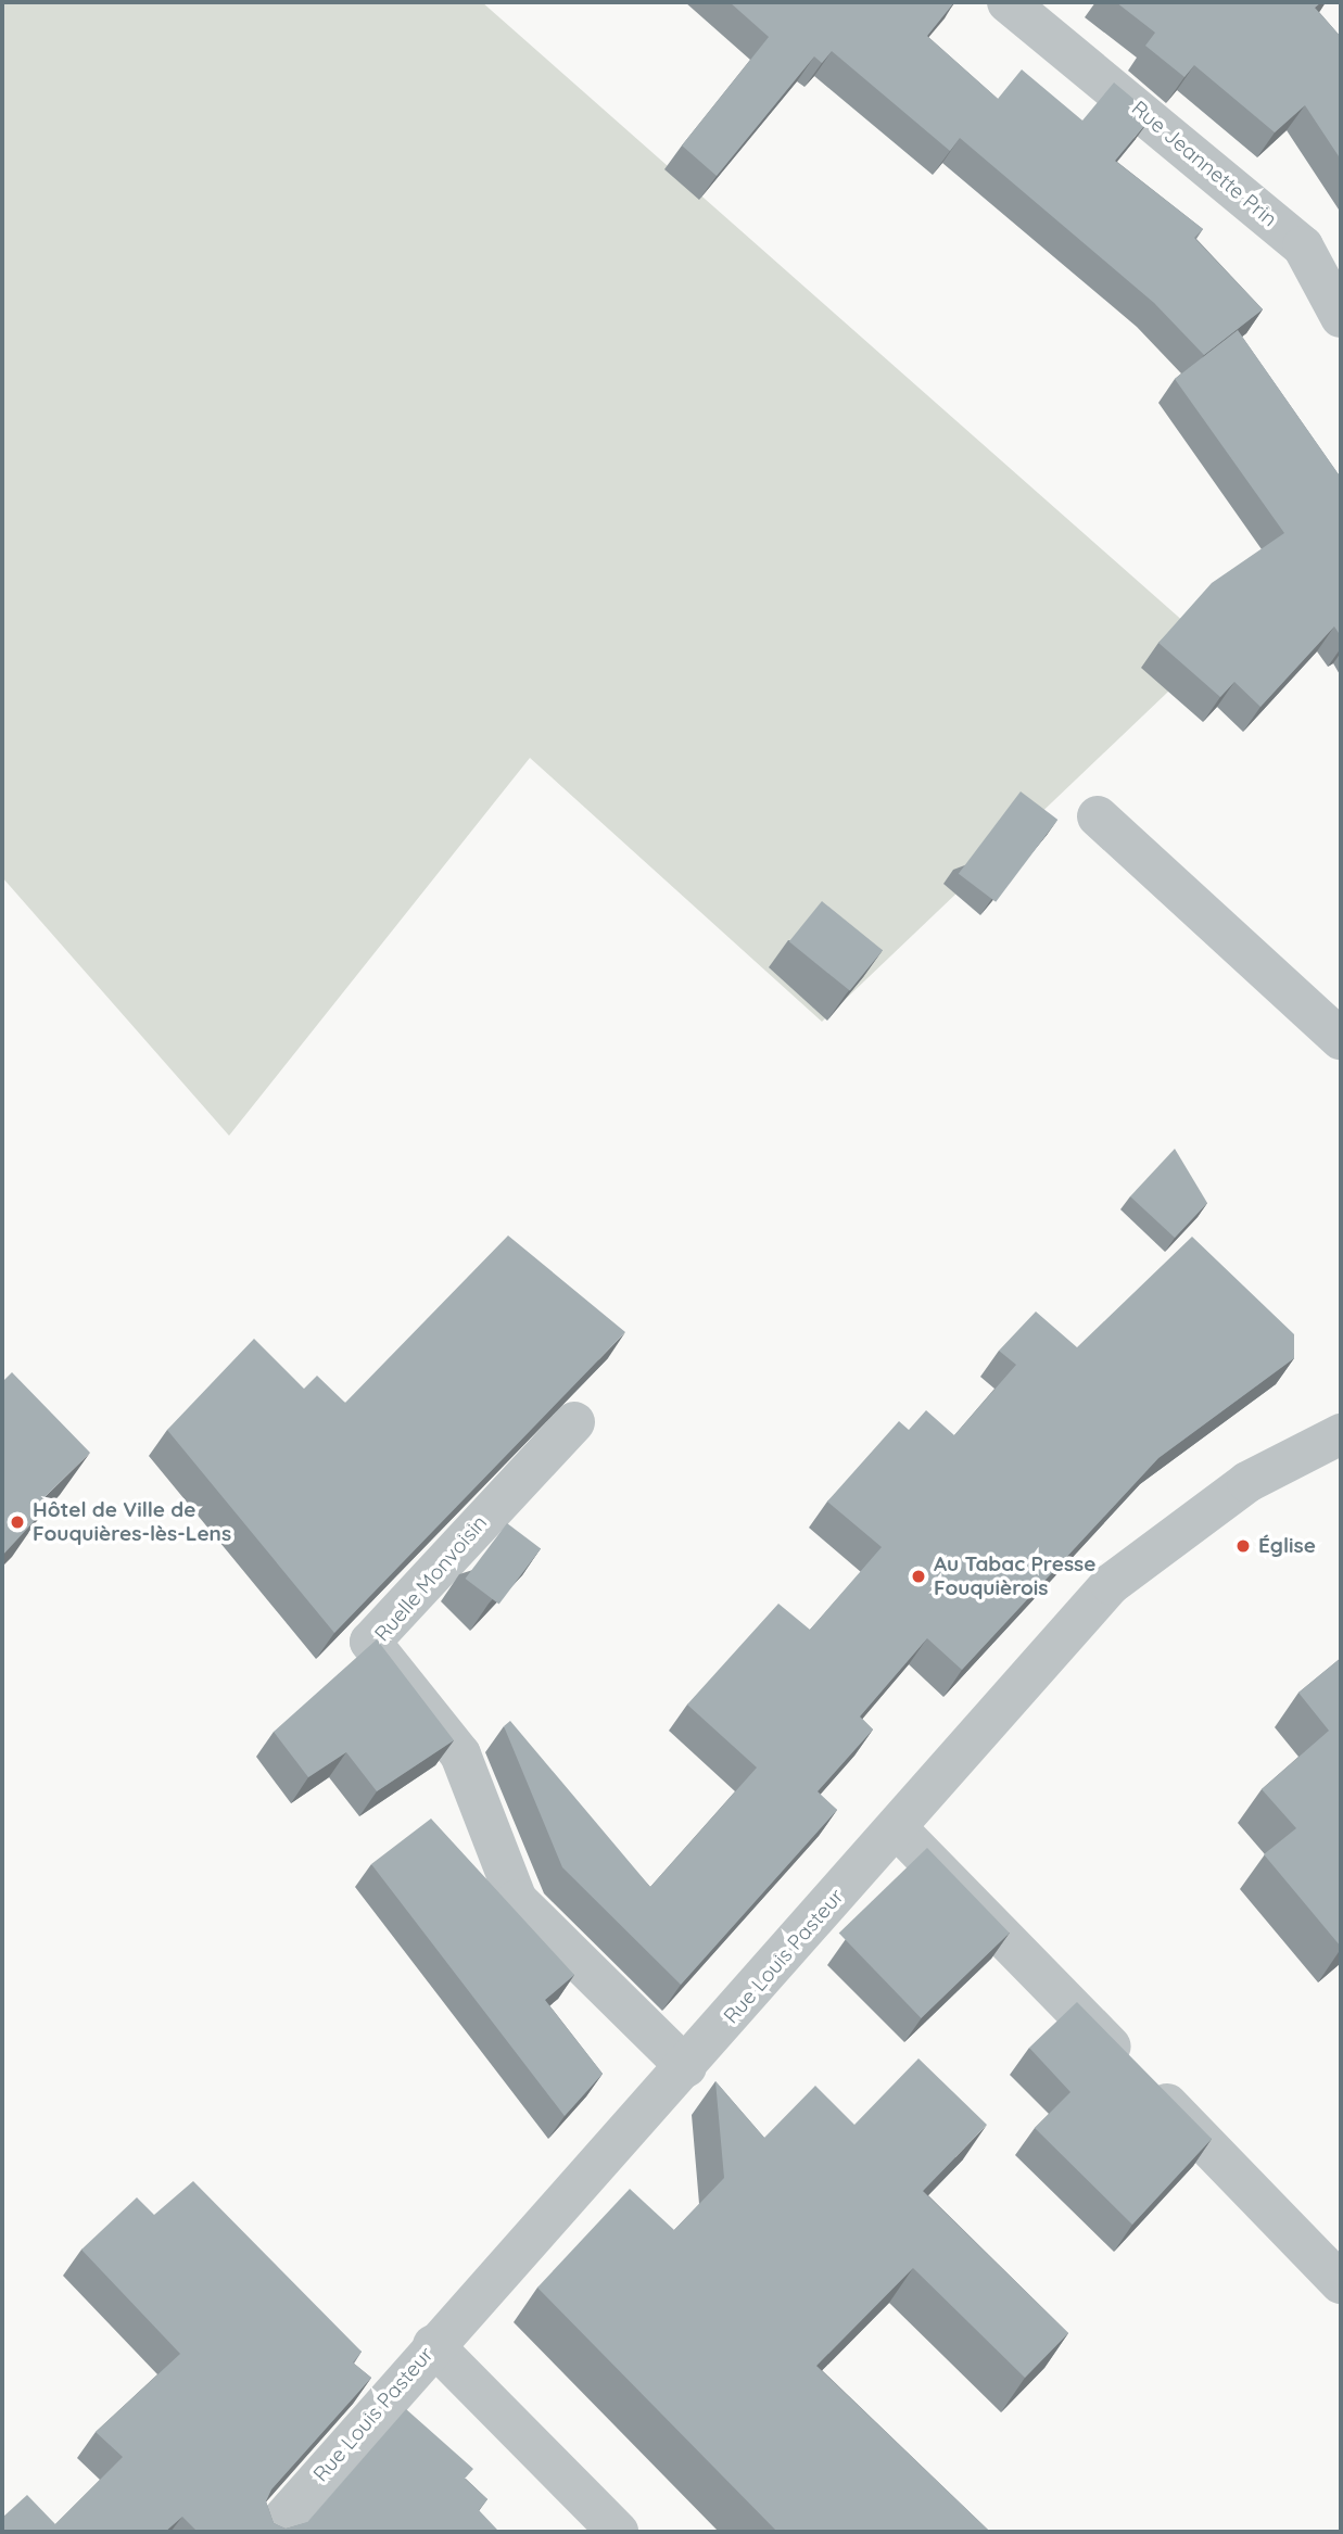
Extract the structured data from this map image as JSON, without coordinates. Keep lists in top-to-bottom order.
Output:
{
  "streets": {
    "street": ["Rue Jeannette Prin", "Ruelle Monvoisin", "Rue Louis Pasteur"]
  },
  "crossings": [
    ["Ruelle Monvoisin", "Rue Louis Pasteur"]
  ],
  "places": ["Hôtel de Ville de Fouquières-lès-Lens", "Église", "Au Tabac Presse Fouquièrois"]
}
